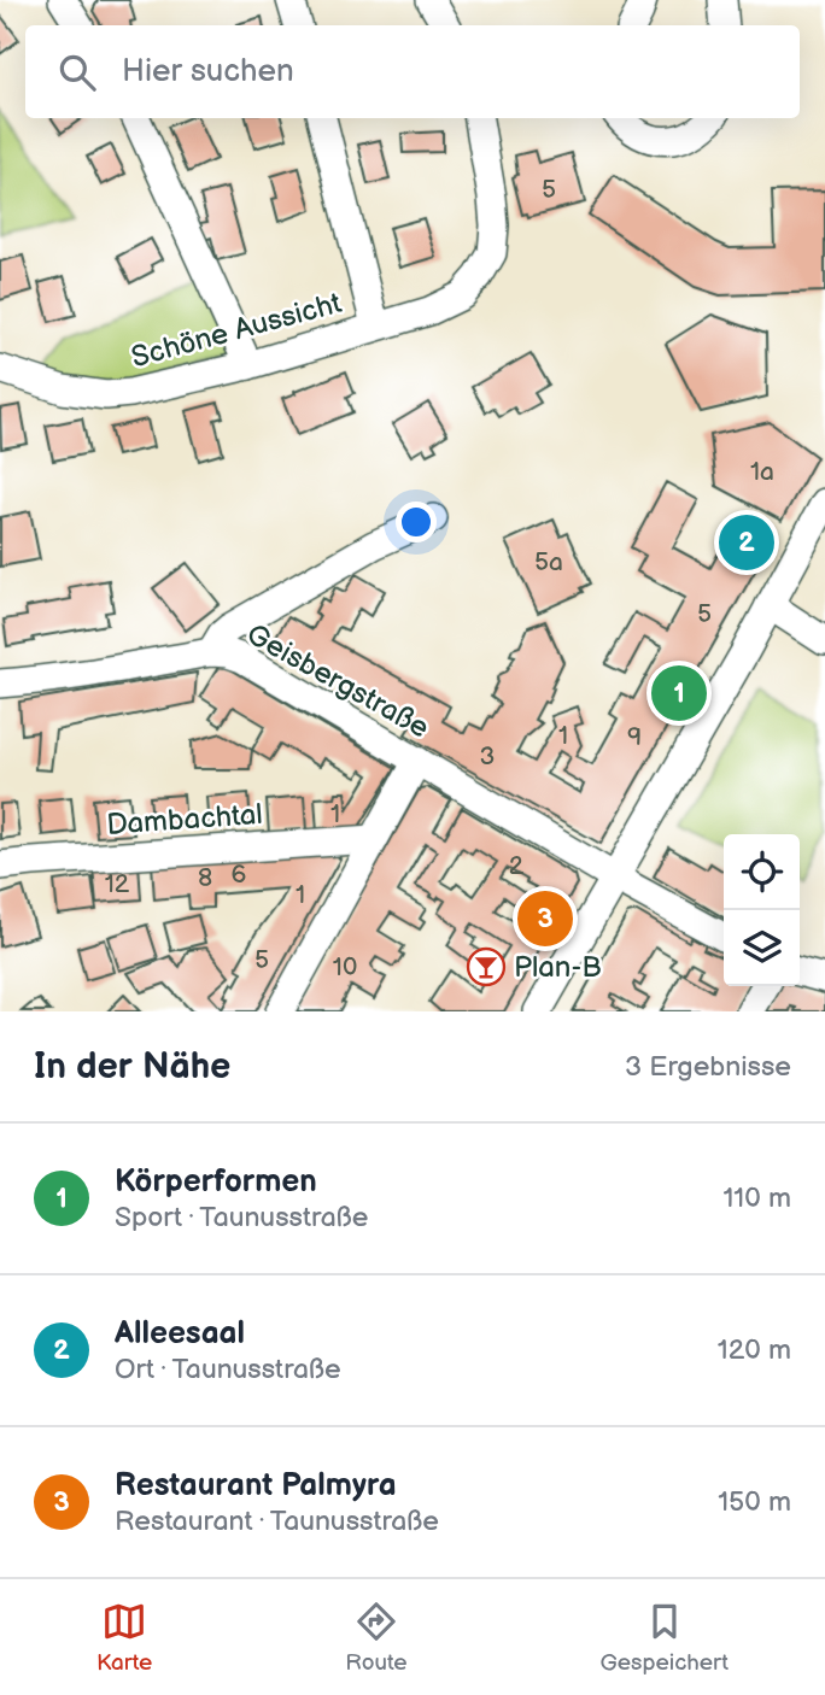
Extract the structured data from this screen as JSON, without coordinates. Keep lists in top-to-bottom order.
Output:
{
  "streets": {
    "street": ["Schöne Aussicht", "Geisbergstraße", "Dambachtal"]
  },
  "places": {
    "bar": ["Plan-B"]
  },
  "house_numbers": [
    "5",
    "1a",
    "5a",
    "5",
    "1",
    "9",
    "3",
    "1",
    "2",
    "6",
    "8",
    "12",
    "1",
    "5",
    "10"
  ],
  "page": {
    "search": "Hier suchen",
    "pins": ["2", "1", "3"],
    "heading": ["In der Nähe", "3 Ergebnisse"],
    "list": [
      {
        "mark": "1",
        "name": "Körperformen",
        "note": "Sport · Taunusstraße",
        "value": "110 m"
      },
      {
        "mark": "2",
        "name": "Alleesaal",
        "note": "Ort · Taunusstraße",
        "value": "120 m"
      },
      {
        "mark": "3",
        "name": "Restaurant Palmyra",
        "note": "Restaurant · Taunusstraße",
        "value": "150 m"
      }
    ],
    "nav": ["Karte", "Route", "Gespeichert"]
  }
}
